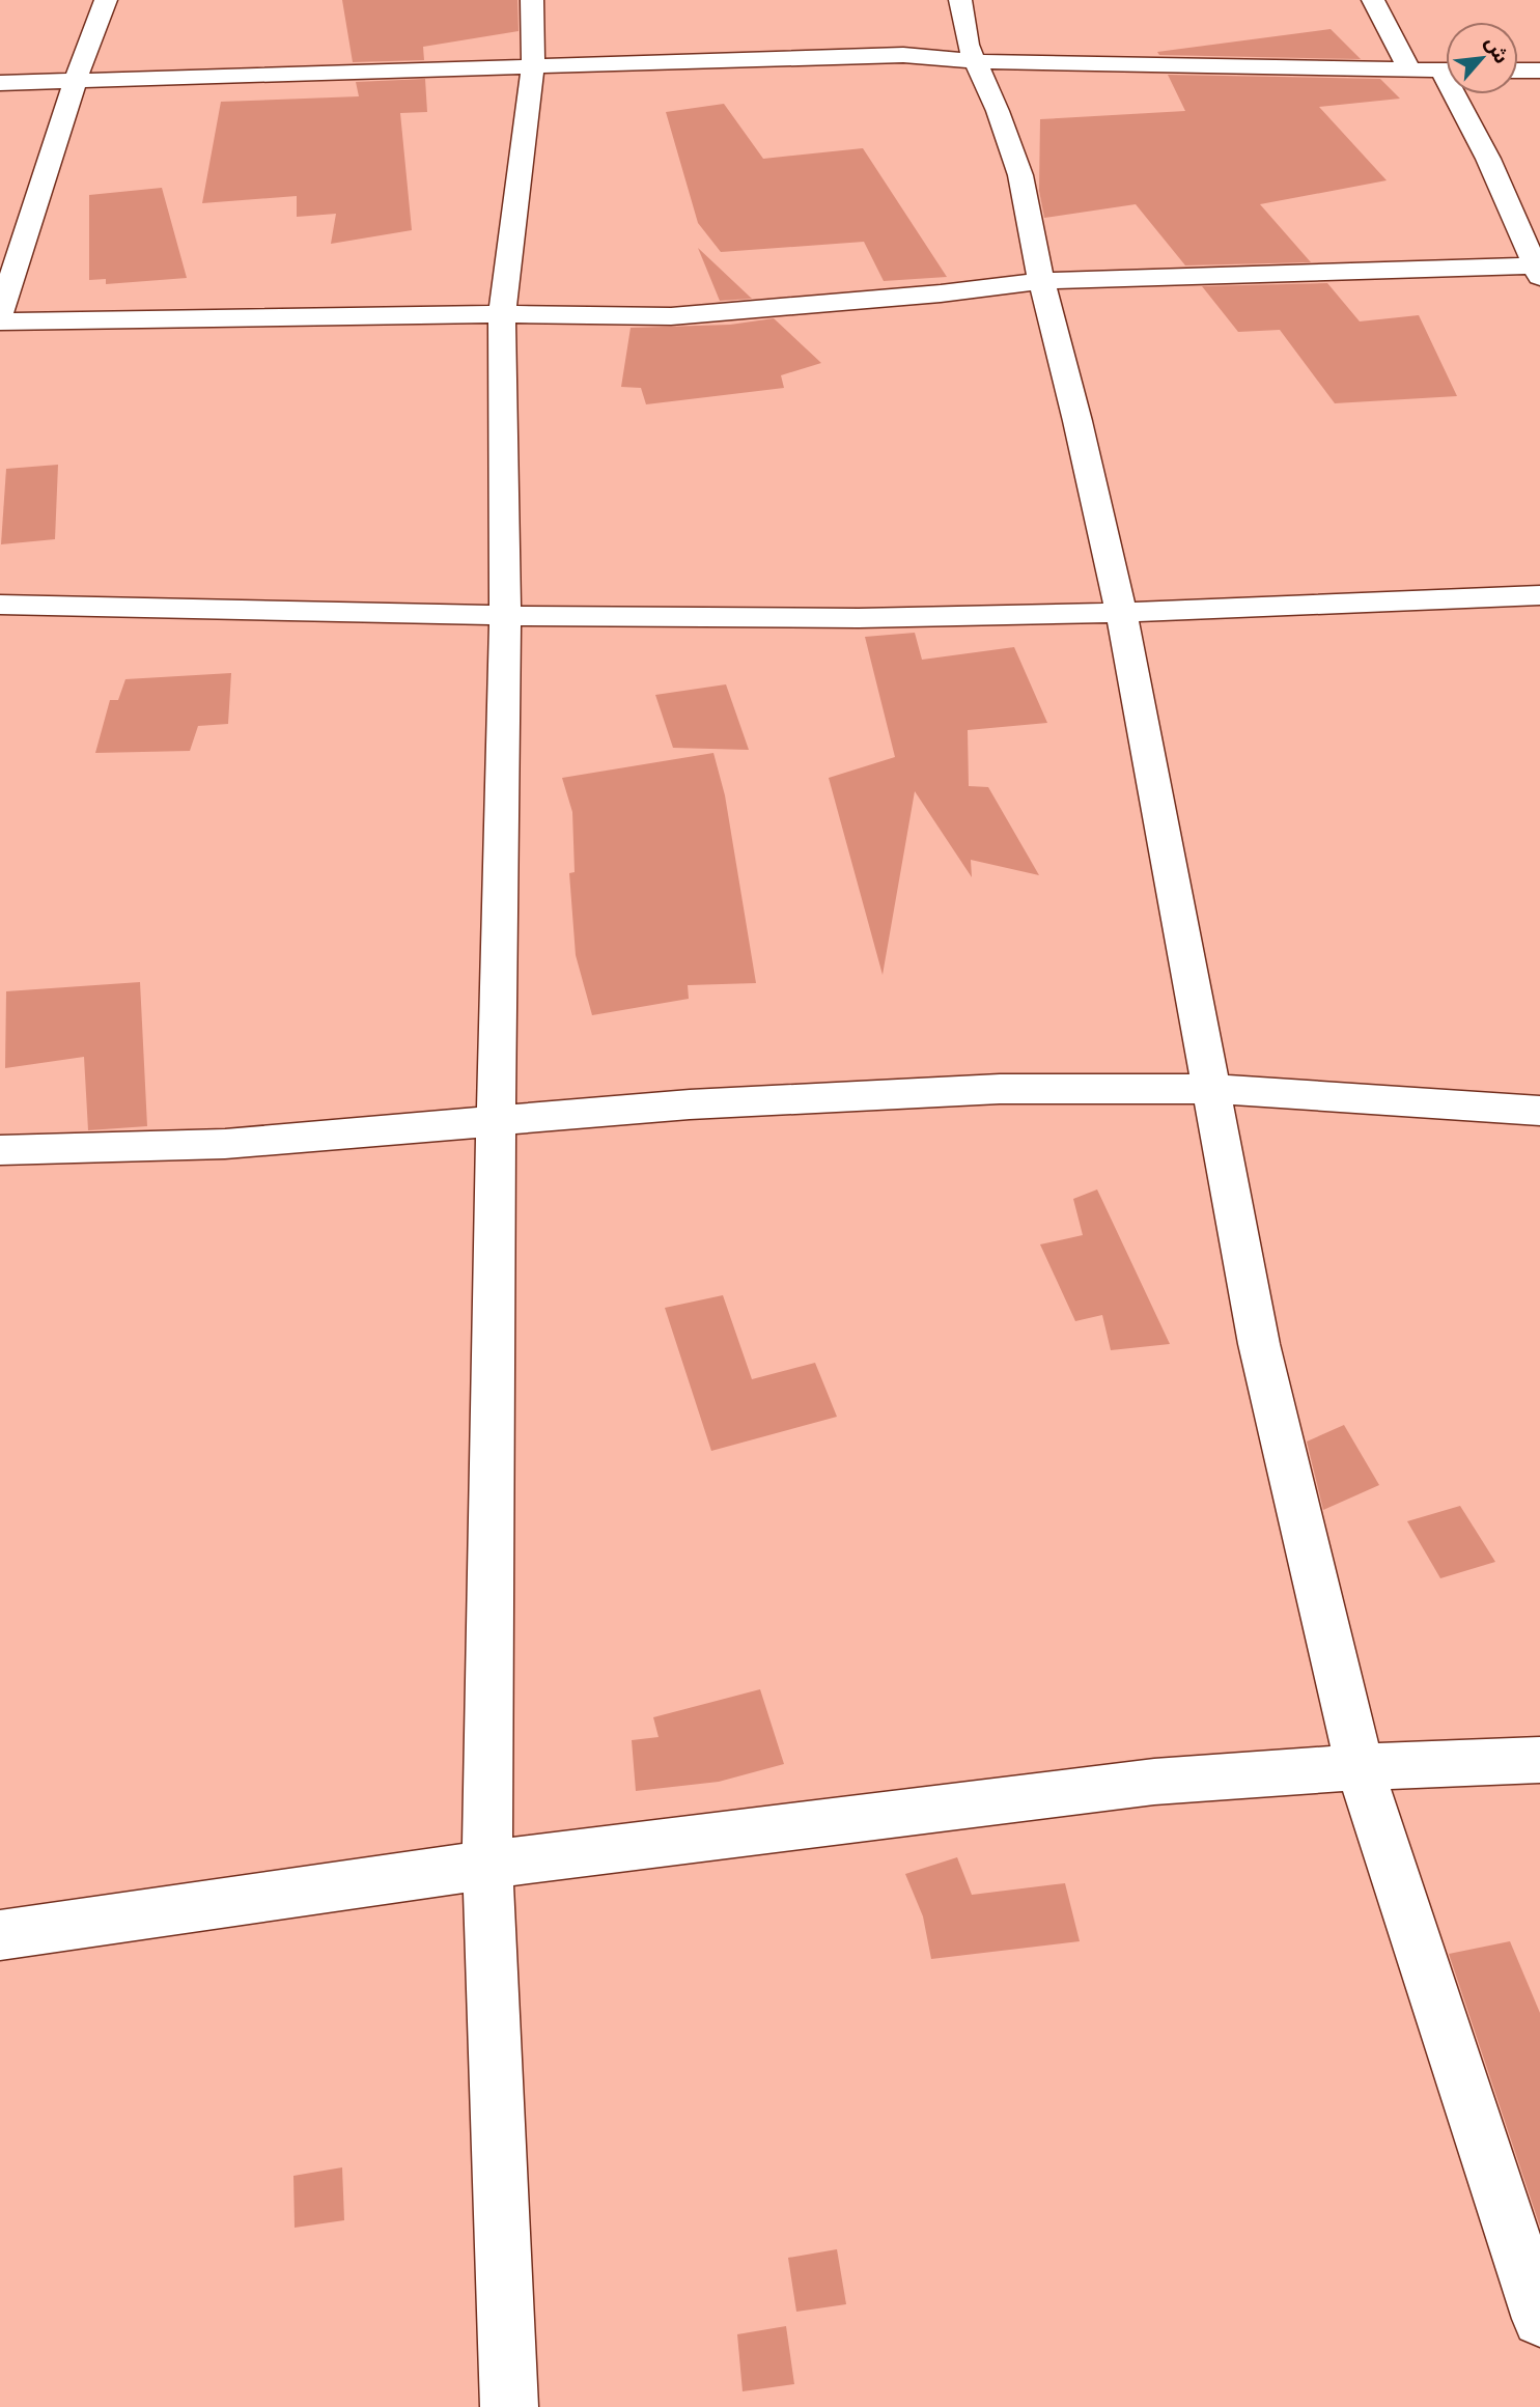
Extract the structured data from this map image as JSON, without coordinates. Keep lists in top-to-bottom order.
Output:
{
  "north": "top right"
}
